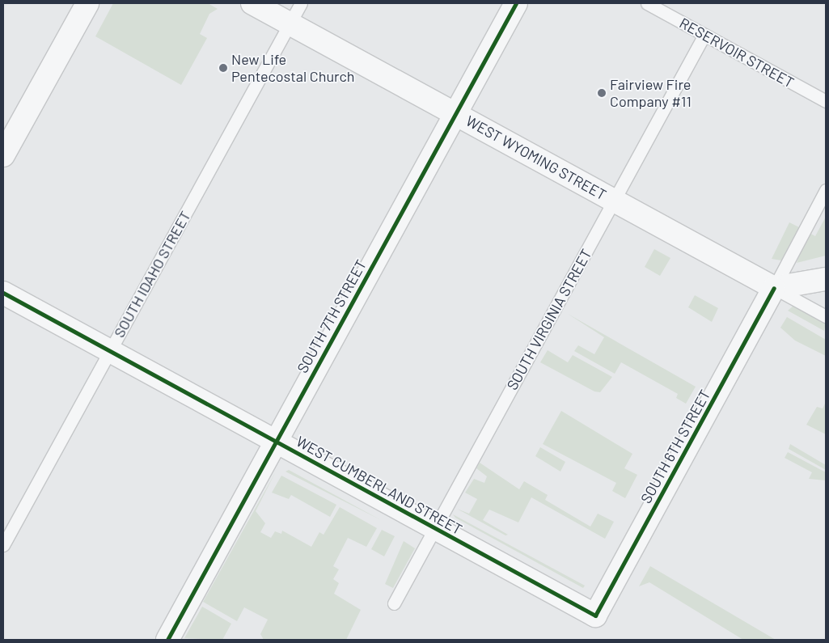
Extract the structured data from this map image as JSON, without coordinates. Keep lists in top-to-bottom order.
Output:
{
  "streets": {
    "street": [
      "WEST WYOMING STREET",
      "SOUTH 7TH STREET",
      "SOUTH 6TH STREET",
      "WEST CUMBERLAND STREET"
    ],
    "lane": ["RESERVOIR STREET", "SOUTH IDAHO STREET", "SOUTH VIRGINIA STREET"]
  },
  "crossings": [
    ["RESERVOIR STREET", "SOUTH VIRGINIA STREET"],
    ["WEST WYOMING STREET", "SOUTH IDAHO STREET"],
    ["WEST WYOMING STREET", "SOUTH 7TH STREET"],
    ["WEST WYOMING STREET", "SOUTH VIRGINIA STREET"],
    ["WEST WYOMING STREET", "SOUTH 6TH STREET"],
    ["SOUTH IDAHO STREET", "WEST CUMBERLAND STREET"],
    ["SOUTH 7TH STREET", "WEST CUMBERLAND STREET"],
    ["SOUTH VIRGINIA STREET", "WEST CUMBERLAND STREET"],
    ["SOUTH 6TH STREET", "WEST CUMBERLAND STREET"]
  ],
  "places": ["New Life Pentecostal Church", "Fairview Fire Company #11"]
}
